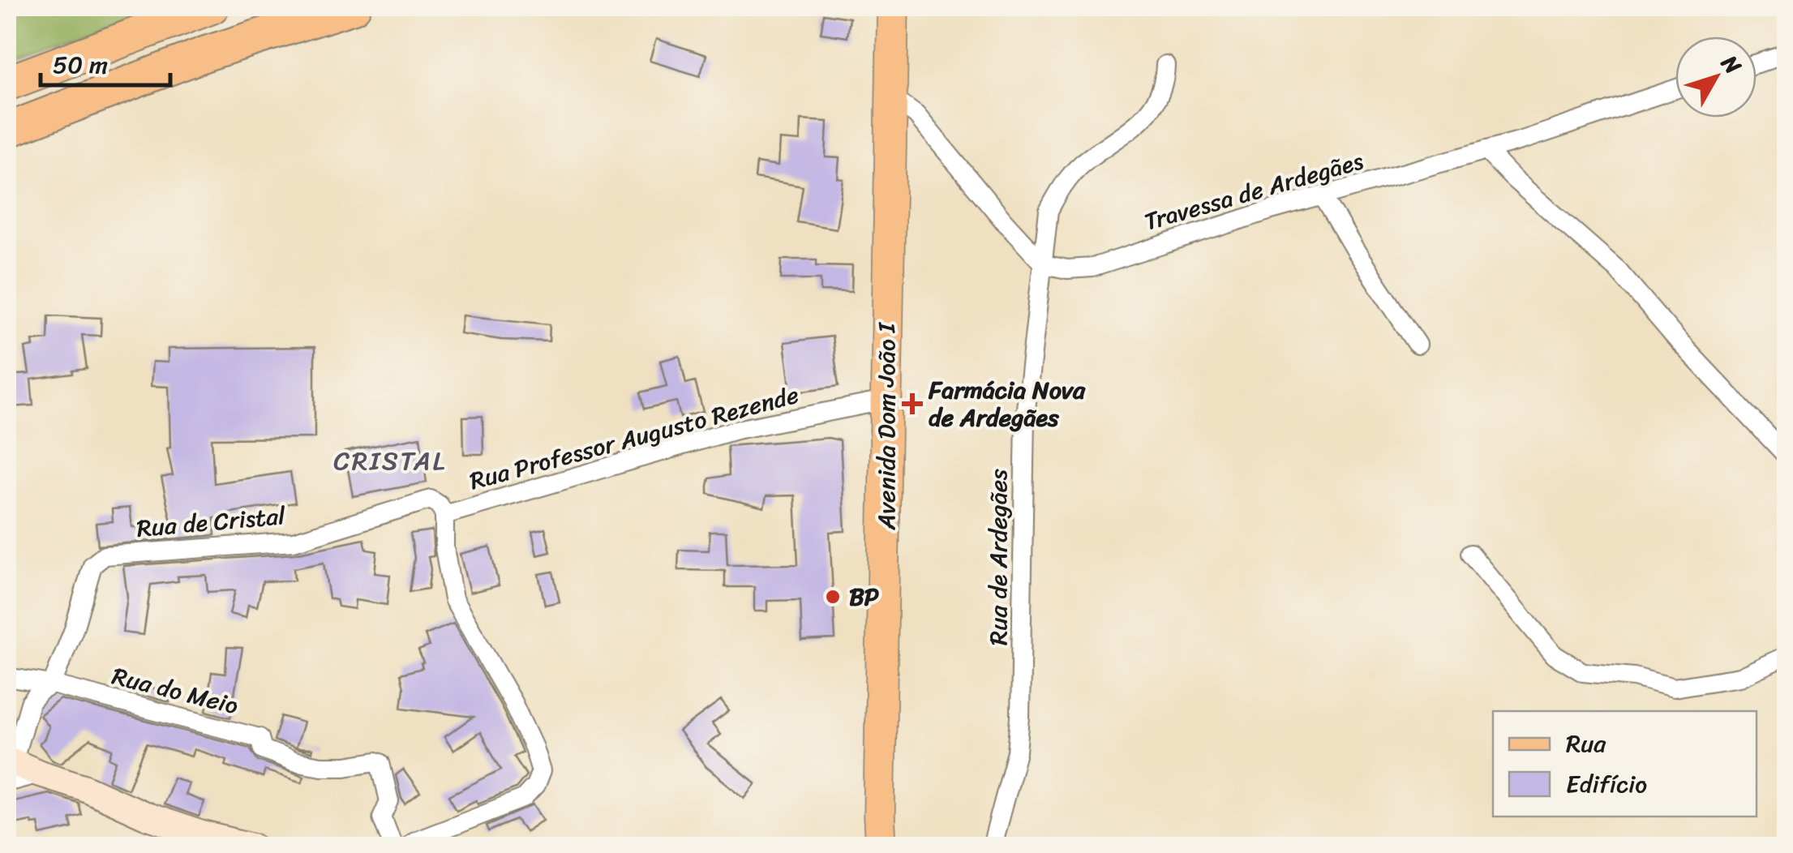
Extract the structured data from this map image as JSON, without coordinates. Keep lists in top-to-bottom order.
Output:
{
  "streets": {
    "main road": ["Avenida Dom João I"],
    "street": [
      "Travessa de Ardegães",
      "Rua Professor Augusto Rezende",
      "Rua de Cristal",
      "Rua de Ardegães",
      "Rua do Meio"
    ]
  },
  "crossings": [
    ["Travessa de Ardegães", "Rua de Ardegães"],
    ["Avenida Dom João I", "Rua Professor Augusto Rezende"],
    ["Rua Professor Augusto Rezende", "Rua de Cristal"],
    ["Rua de Cristal", "Rua do Meio"]
  ],
  "districts": ["CRISTAL"],
  "places": {
    "health": ["Farmácia Nova de Ardegães"],
    "other": ["BP"]
  },
  "legend": ["Rua", "Edifício"],
  "scale_bar": "50 m",
  "north": "top right"
}
